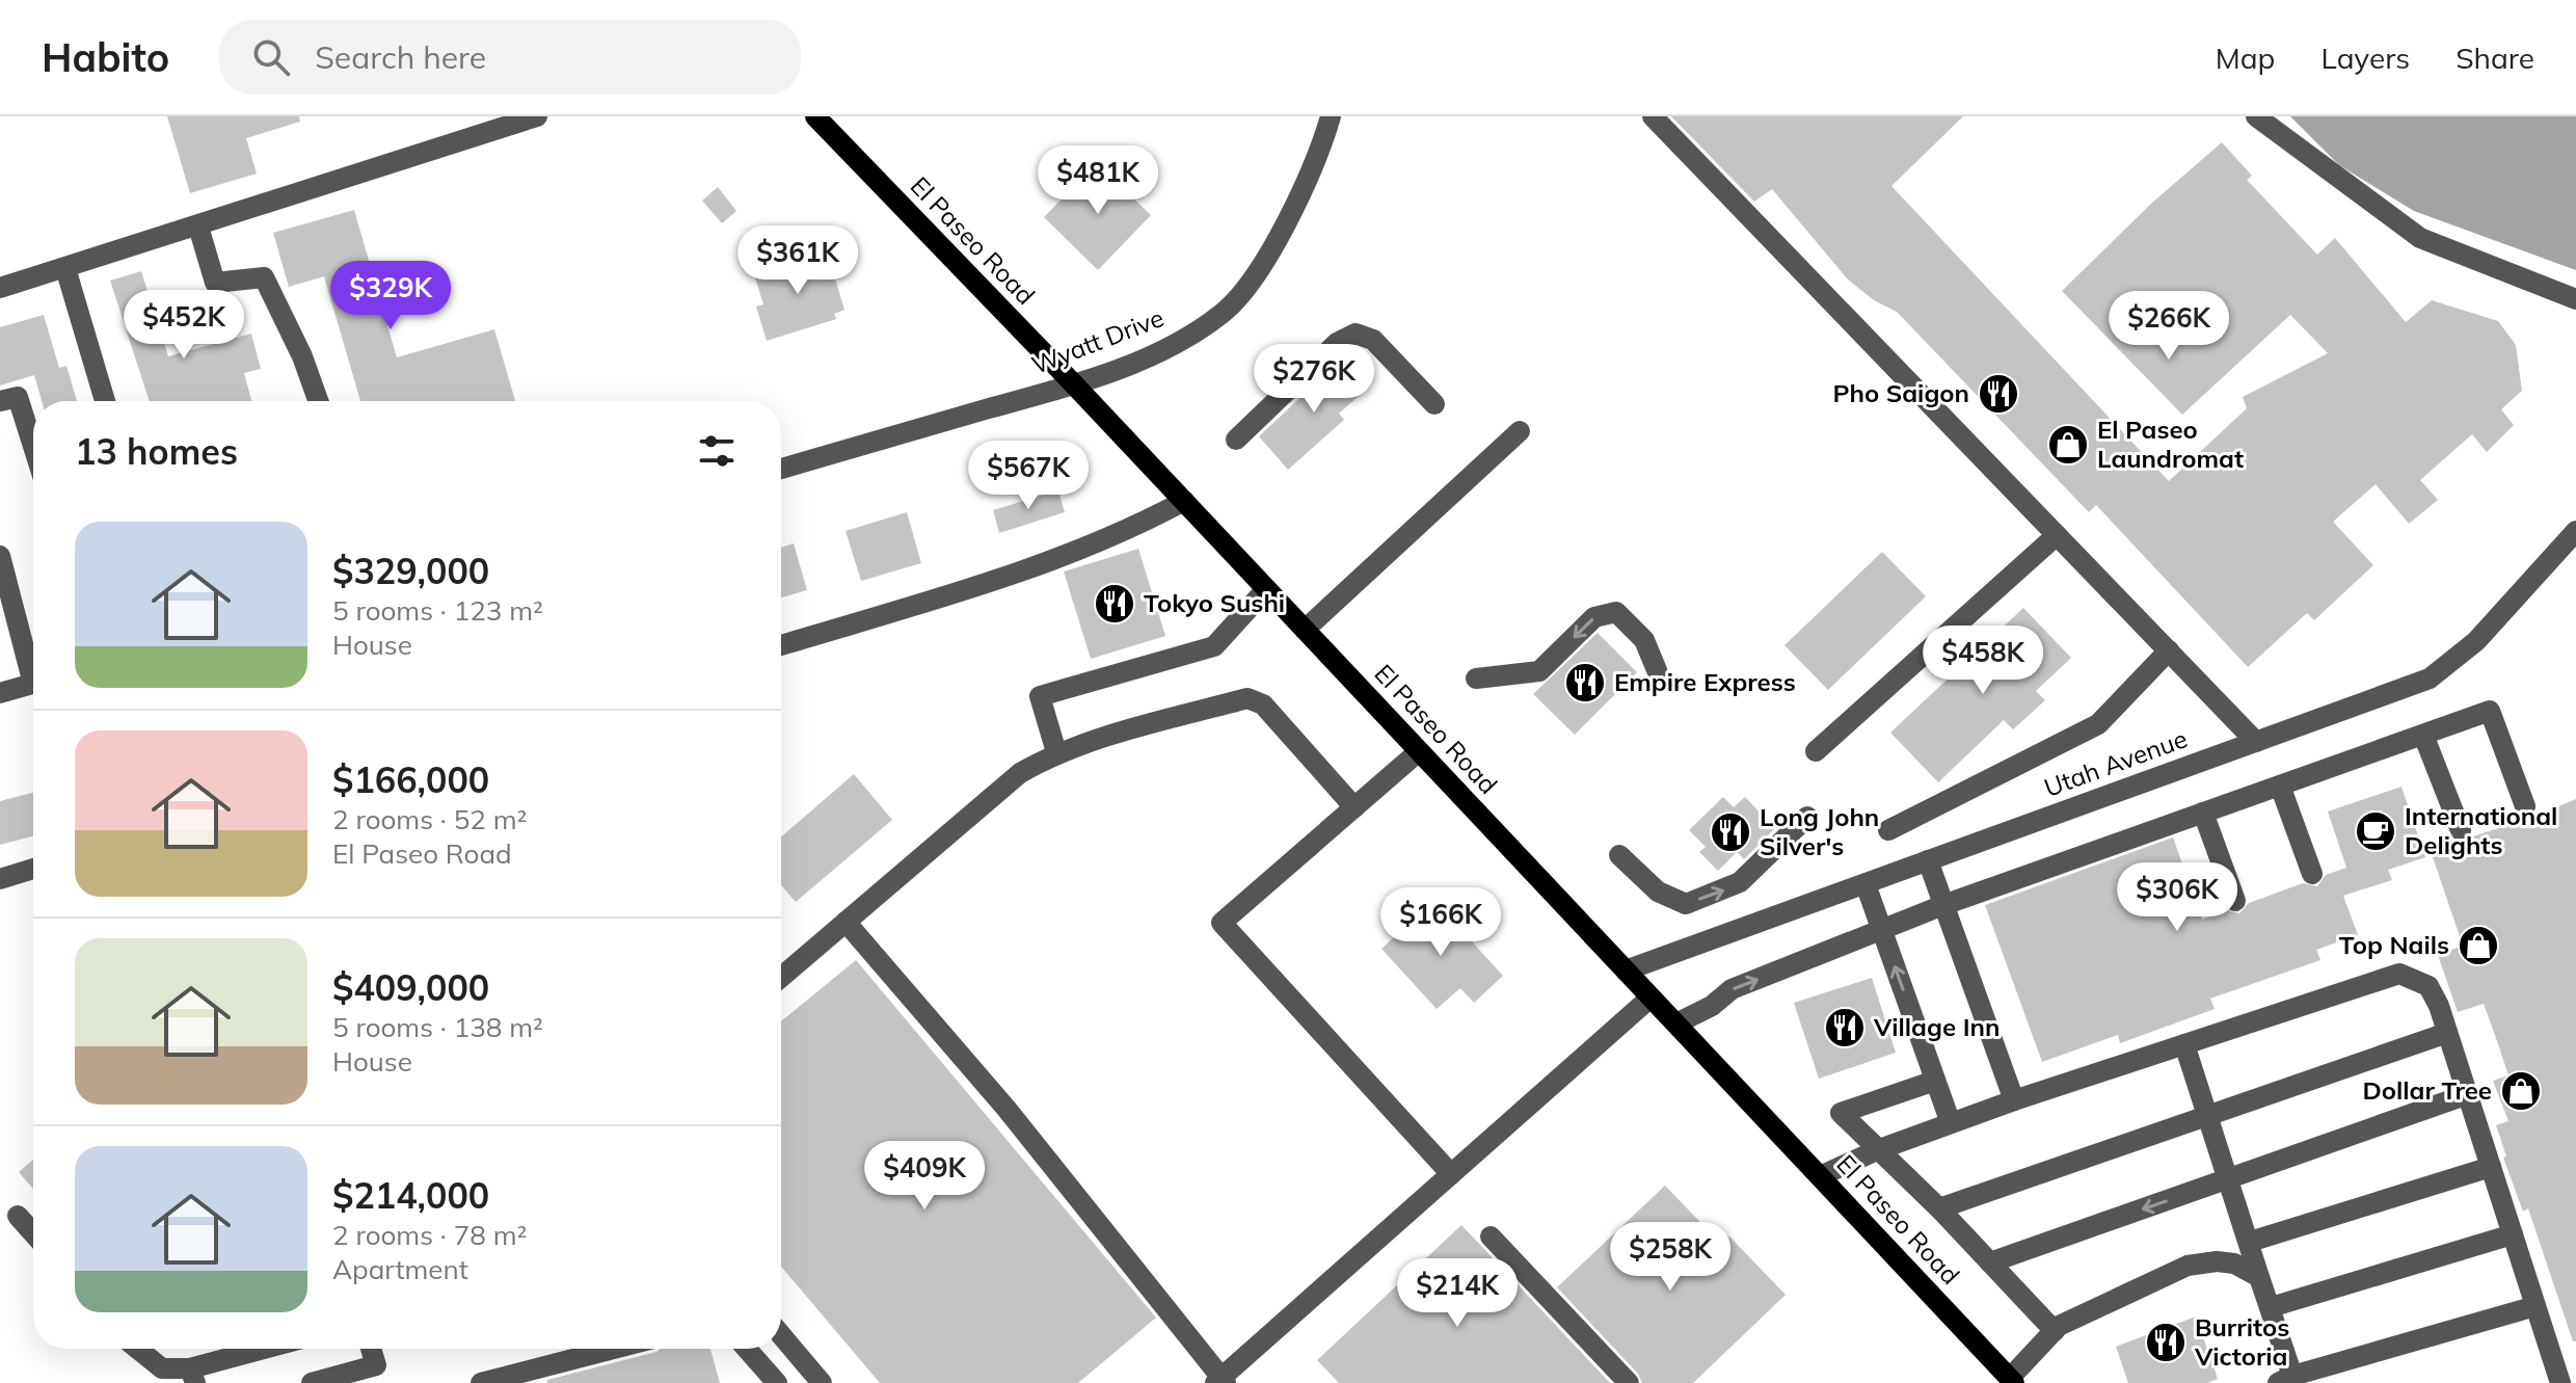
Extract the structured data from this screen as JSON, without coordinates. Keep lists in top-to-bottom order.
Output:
{
  "streets": {
    "main road": ["El Paseo Road"],
    "street": ["Wyatt Drive", "Utah Avenue"]
  },
  "crossings": [
    ["El Paseo Road", "Wyatt Drive"],
    ["El Paseo Road", "Utah Avenue"]
  ],
  "places": {
    "restaurant": [
      "Pho Saigon",
      "Tokyo Sushi",
      "Empire Express",
      "Long John Silver's",
      "Village Inn",
      "Burritos Victoria"
    ],
    "shop": ["El Paseo Laundromat", "Top Nails", "Dollar Tree"],
    "cafe": ["International Delights"]
  },
  "page": {
    "header": "Habito",
    "search": "Search here",
    "nav": ["Map", "Layers", "Share"],
    "price": [
      "$481K",
      "$361K",
      "$329K",
      "$452K",
      "$266K",
      "$276K",
      "$567K",
      "$458K",
      "$306K",
      "$166K",
      "$409K",
      "$258K",
      "$214K"
    ],
    "heading": "13 homes",
    "list": [
      {
        "name": "$329,000",
        "note": "5 rooms · 123 m² · House"
      },
      {
        "name": "$166,000",
        "note": "2 rooms · 52 m² · El Paseo Road"
      },
      {
        "name": "$409,000",
        "note": "5 rooms · 138 m² · House"
      },
      {
        "name": "$214,000",
        "note": "2 rooms · 78 m² · Apartment"
      }
    ]
  }
}
